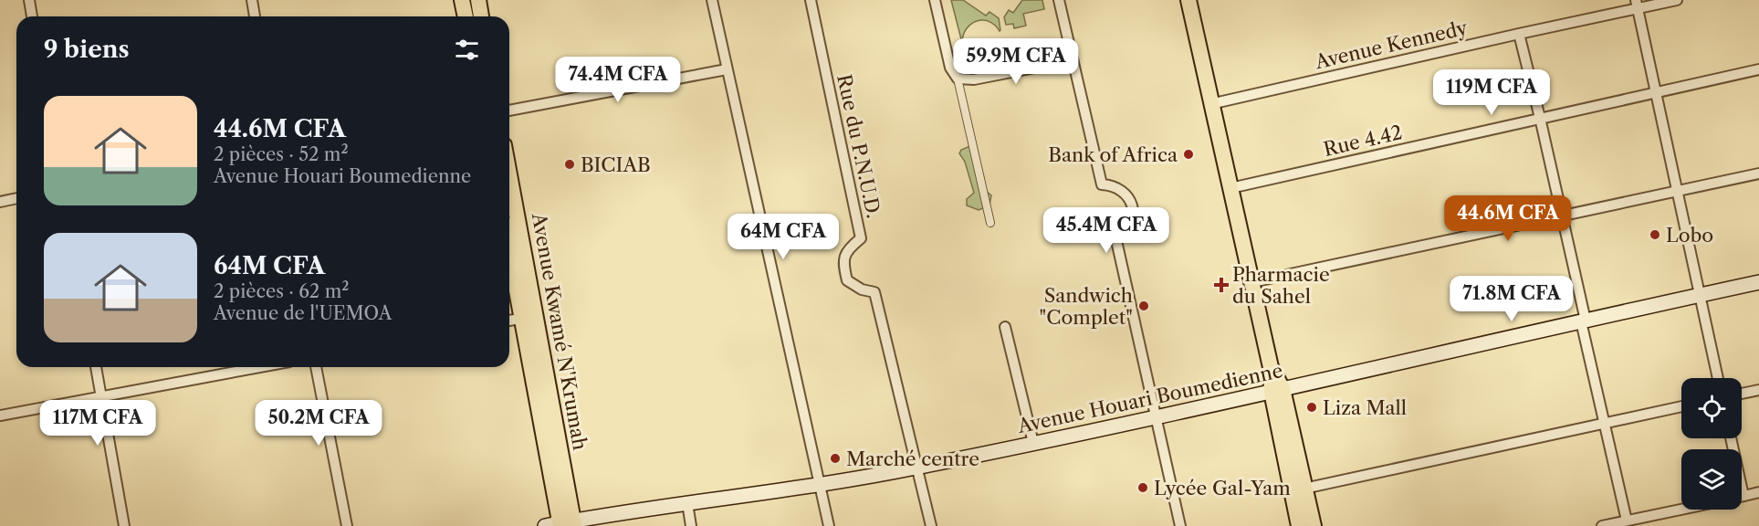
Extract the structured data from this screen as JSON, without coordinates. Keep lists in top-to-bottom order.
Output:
{
  "streets": {
    "main road": ["Avenue Kwamé N'Krumah", "Avenue Houari Boumedienne"],
    "street": ["Avenue Kennedy", "Rue 4.42", "Rue du P.N.U.D."]
  },
  "crossings": [
    ["Rue du P.N.U.D.", "Avenue Houari Boumedienne"],
    ["Avenue Kwamé N'Krumah", "Avenue Houari Boumedienne"]
  ],
  "places": {
    "other": [
      "Bank of Africa",
      "BICIAB",
      "Lobo",
      "Sandwich \"Complet\"",
      "Liza Mall",
      "Marché centre",
      "Lycée Gal-Yam"
    ],
    "health": ["Pharmacie du Sahel"]
  },
  "page": {
    "heading": "9 biens",
    "price": [
      "59.9M CFA",
      "74.4M CFA",
      "119M CFA",
      "44.6M CFA",
      "45.4M CFA",
      "64M CFA",
      "71.8M CFA",
      "117M CFA",
      "50.2M CFA"
    ],
    "list": [
      {
        "name": "44.6M CFA",
        "note": "2 pièces · 52 m² · Avenue Houari Boumedienne"
      },
      {
        "name": "64M CFA",
        "note": "2 pièces · 62 m² · Avenue de l'UEMOA"
      }
    ]
  }
}
